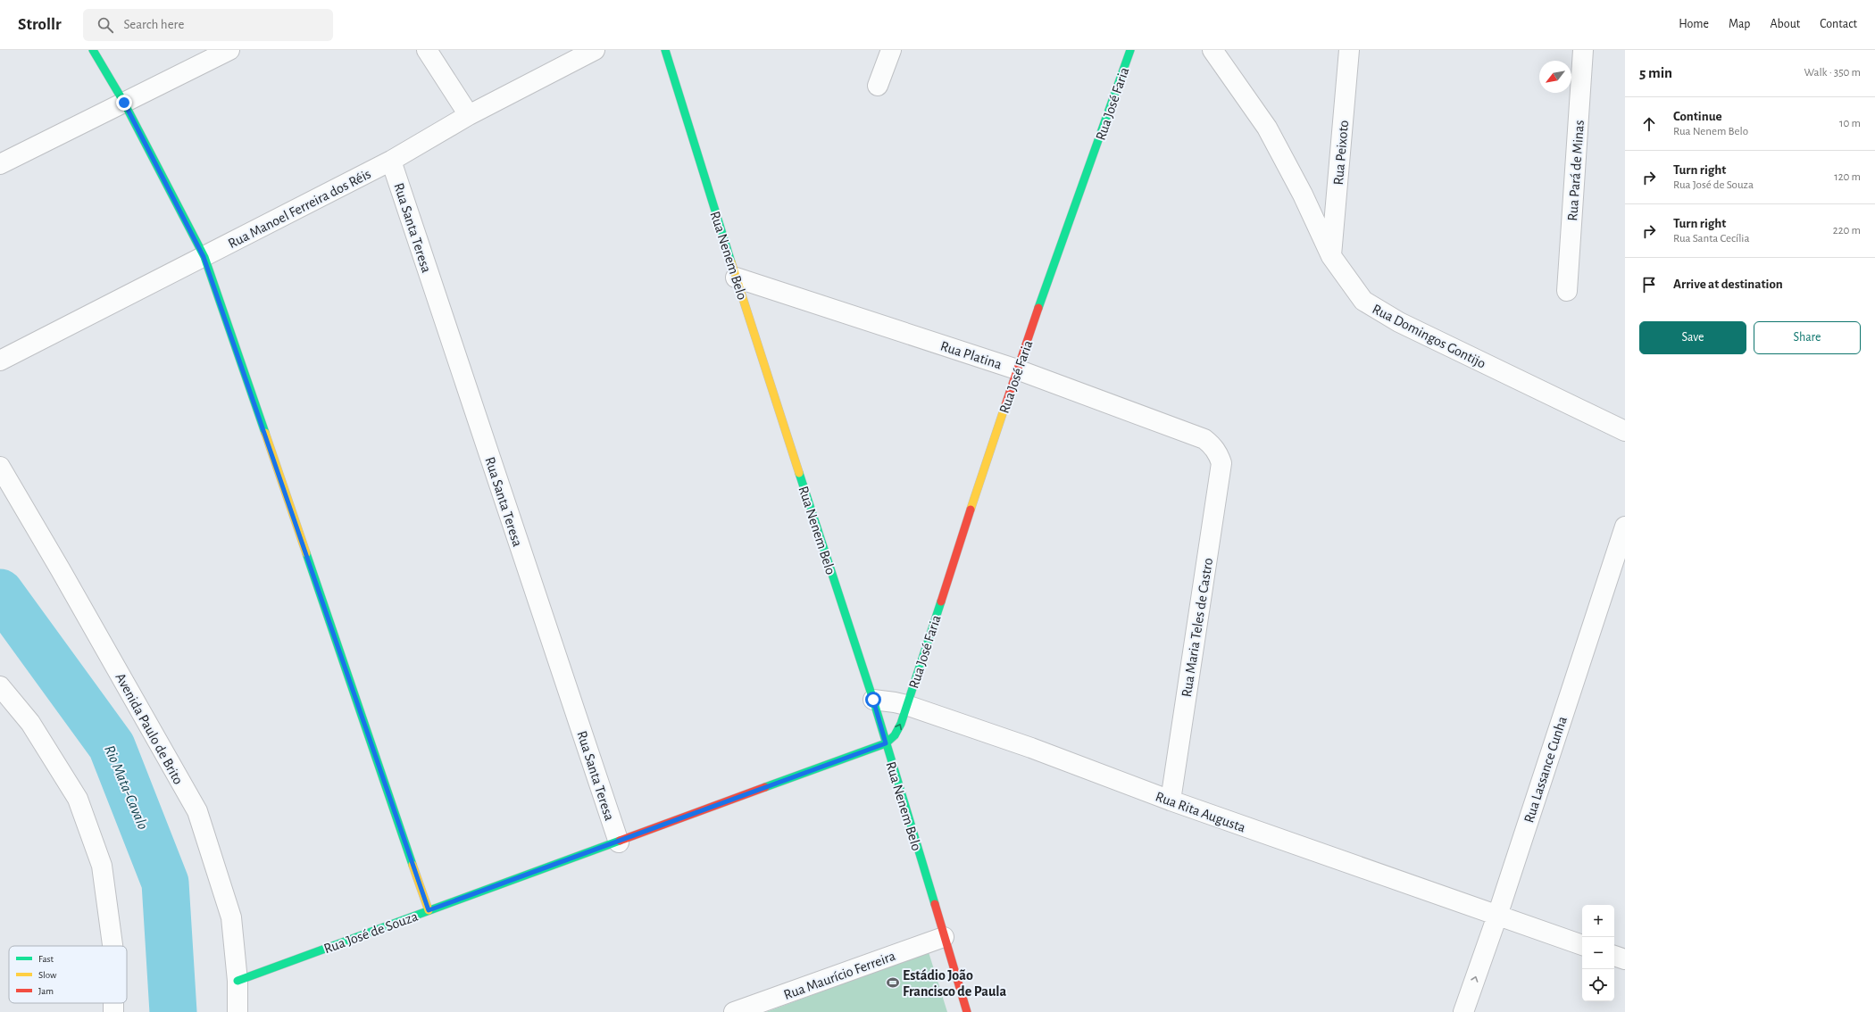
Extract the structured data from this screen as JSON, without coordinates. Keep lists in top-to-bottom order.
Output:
{
  "streets": {
    "street": [
      "Rua José Faria",
      "Rua Peixoto",
      "Rua Pará de Minas",
      "Rua Manoel Ferreira dos Réis",
      "Rua Santa Teresa",
      "Rua Nenem Belo",
      "Rua Domingos Gontijo",
      "Rua Platina",
      "Rua Maria Teles de Castro",
      "Avenida Paulo de Brito",
      "Rua Lassance Cunha",
      "Rua Rita Augusta",
      "Rua José de Souza",
      "Rua Maurício Ferreira"
    ]
  },
  "crossings": [
    ["Rua José Faria", "Rua Nenem Belo"],
    ["Rua José Faria", "Rua Platina"],
    ["Rua José Faria", "Rua Rita Augusta"],
    ["Rua José Faria", "Rua José de Souza"],
    ["Rua Peixoto", "Rua Domingos Gontijo"],
    ["Rua Manoel Ferreira dos Réis", "Rua Santa Teresa"],
    ["Rua Santa Teresa", "Rua José de Souza"],
    ["Rua Nenem Belo", "Rua Platina"],
    ["Rua Nenem Belo", "Rua Rita Augusta"],
    ["Rua Nenem Belo", "Rua José de Souza"],
    ["Rua Nenem Belo", "Rua Maurício Ferreira"],
    ["Rua Platina", "Rua Maria Teles de Castro"],
    ["Rua Maria Teles de Castro", "Rua Rita Augusta"],
    ["Avenida Paulo de Brito", "Rua José de Souza"],
    ["Rua Lassance Cunha", "Rua Rita Augusta"]
  ],
  "water": ["Rio Mata-Cavalo"],
  "places": {
    "sports": ["Estádio João Francisco de Paula"]
  },
  "legend": ["Fast", "Slow", "Jam"],
  "north": "bottom left",
  "page": {
    "header": "Strollr",
    "search": "Search here",
    "nav": [
      "Home",
      "Map",
      "About",
      "Contact"
    ],
    "heading": ["5 min", "Walk · 350 m"],
    "list": [
      ["Continue", "Rua Nenem Belo", "10 m"],
      ["Turn right", "Rua José de Souza", "120 m"],
      ["Turn right", "Rua Santa Cecília", "220 m"],
      "Arrive at destination"
    ],
    "buttons": ["Save", "Share"],
    "map_buttons": ["+", "−"]
  }
}
